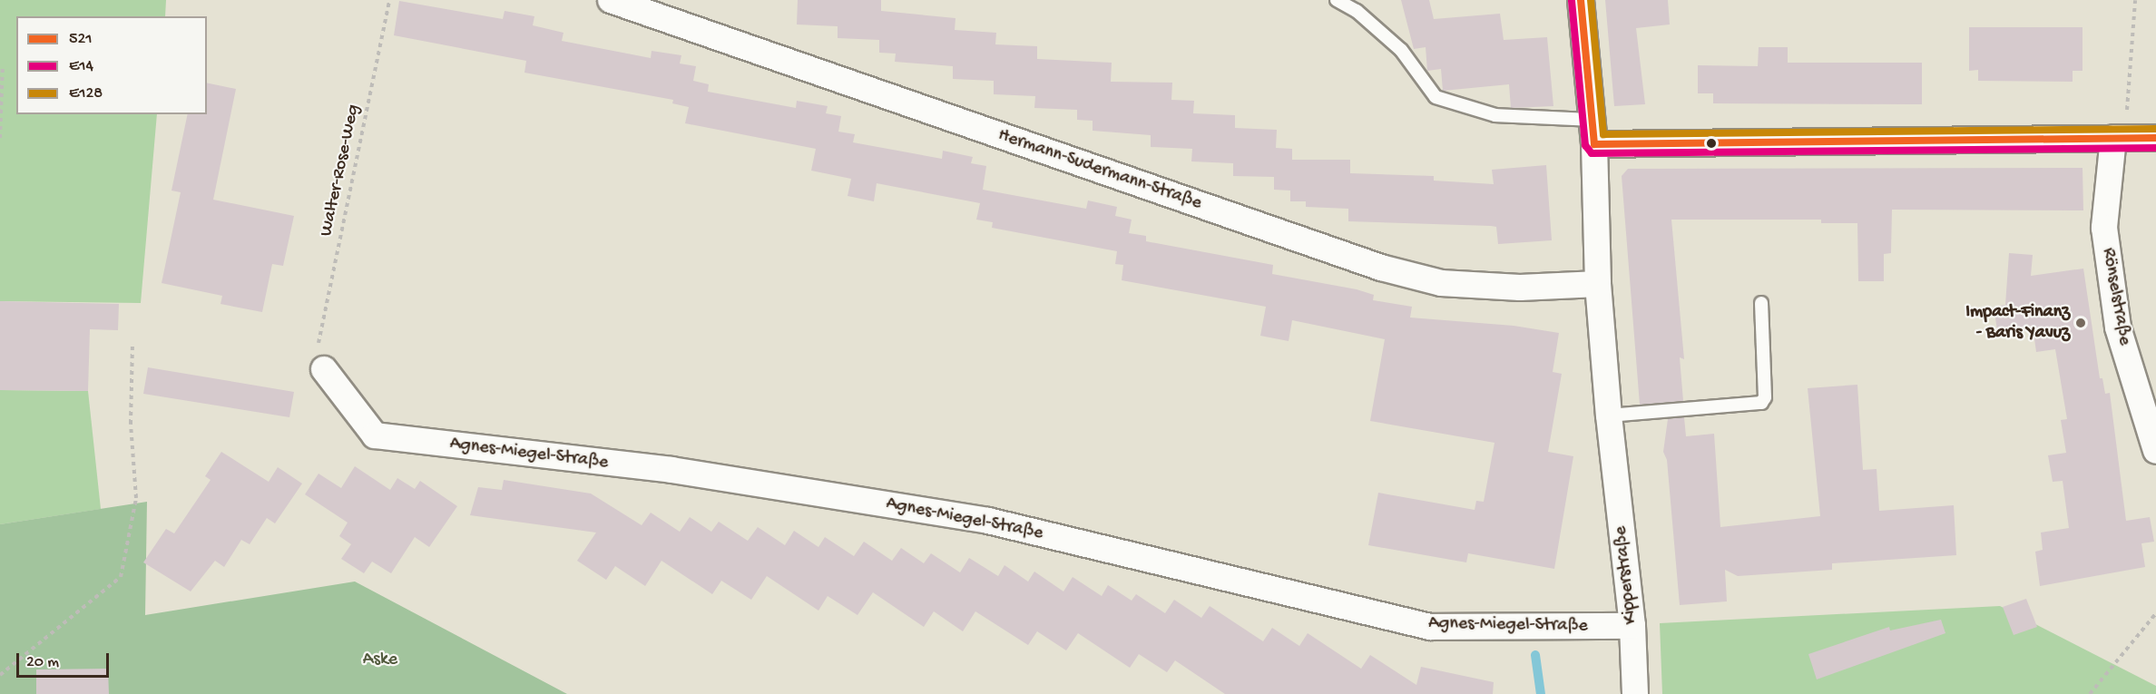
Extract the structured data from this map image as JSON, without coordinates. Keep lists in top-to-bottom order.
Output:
{
  "streets": {
    "street": [
      "Hermann-Sudermann-Straße",
      "Rönselstraße",
      "Agnes-Miegel-Straße",
      "Kipperstraße"
    ],
    "path": ["Walter-Rose-Weg"]
  },
  "crossings": [
    ["Hermann-Sudermann-Straße", "Kipperstraße"],
    ["Walter-Rose-Weg", "Agnes-Miegel-Straße"],
    ["Agnes-Miegel-Straße", "Kipperstraße"]
  ],
  "parks": ["Aske"],
  "places": ["Impact-Finanz - Baris Yavuz"],
  "lines": ["transit line 521", "transit line E128", "transit line E14"],
  "legend": ["521", "E14", "E128"],
  "scale_bar": "20 m"
}
